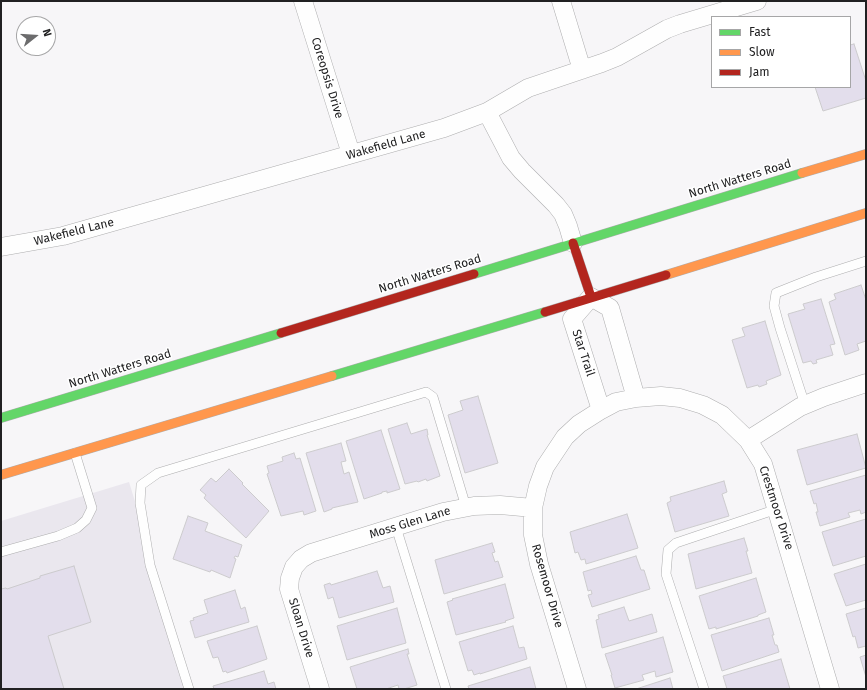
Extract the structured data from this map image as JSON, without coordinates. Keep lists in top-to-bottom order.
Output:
{
  "streets": {
    "main road": ["North Watters Road"],
    "street": [
      "Coreopsis Drive",
      "Wakefield Lane",
      "Star Trail",
      "Crestmoor Drive",
      "Moss Glen Lane",
      "Rosemoor Drive",
      "Sloan Drive"
    ]
  },
  "crossings": [
    ["Coreopsis Drive", "Wakefield Lane"],
    ["Star Trail", "Crestmoor Drive"],
    ["Star Trail", "Rosemoor Drive"],
    ["Crestmoor Drive", "Rosemoor Drive"],
    ["Moss Glen Lane", "Rosemoor Drive"],
    ["Moss Glen Lane", "Sloan Drive"]
  ],
  "legend": ["Fast", "Slow", "Jam"],
  "north": "right"
}
